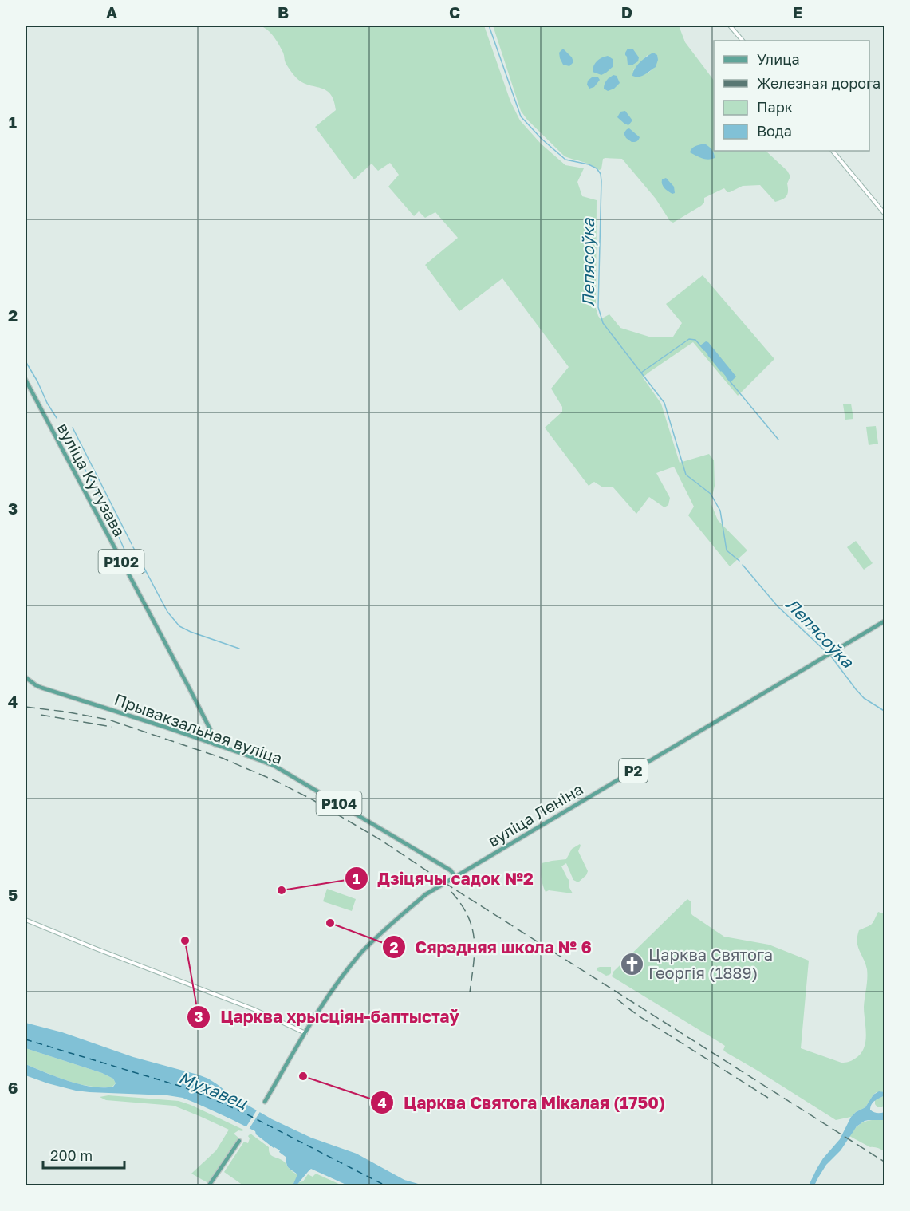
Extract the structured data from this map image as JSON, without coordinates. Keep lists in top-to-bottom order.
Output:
{
  "streets": {
    "main road": [
      "вуліца Кутузава",
      "Р102",
      "Прывакзальная вуліца",
      "Р2",
      "Р104",
      "вуліца Леніна"
    ]
  },
  "crossings": [
    ["вуліца Кутузава", "Прывакзальная вуліца"],
    ["Прывакзальная вуліца", "вуліца Леніна"]
  ],
  "water": ["Лепясоўка", "Мухавец"],
  "places": {
    "other": [
      "Дзіцячы садок №2",
      "Сярэдняя школа № 6",
      "Царква хрысціян-баптыстаў",
      "Царква Святога Мікалая (1750)"
    ],
    "church": ["Царква Святога Георгія (1889)"]
  },
  "legend": [
    "Улица",
    "Железная дорога",
    "Парк",
    "Вода"
  ],
  "scale_bar": "200 m",
  "grid": {
    "columns": [
      "A",
      "B",
      "C",
      "D",
      "E"
    ],
    "rows": [
      "1",
      "2",
      "3",
      "4",
      "5",
      "6"
    ]
  }
}
